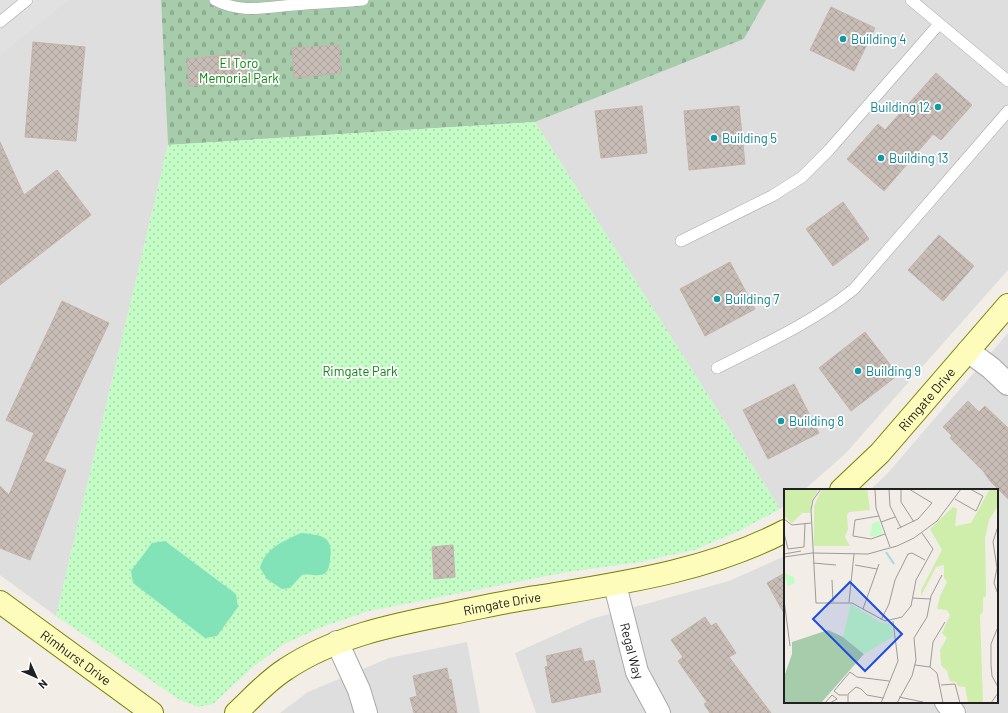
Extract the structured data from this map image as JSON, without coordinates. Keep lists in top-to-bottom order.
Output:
{
  "streets": {
    "street": ["Rimgate Drive", "Regal Way", "Rimhurst Drive"]
  },
  "crossings": [
    ["Rimgate Drive", "Regal Way"]
  ],
  "parks": ["El Toro Memorial Park", "Rimgate Park"],
  "places": [
    "Building 4",
    "Building 12",
    "Building 5",
    "Building 13",
    "Building 7",
    "Building 9",
    "Building 8"
  ],
  "north": "bottom right"
}
